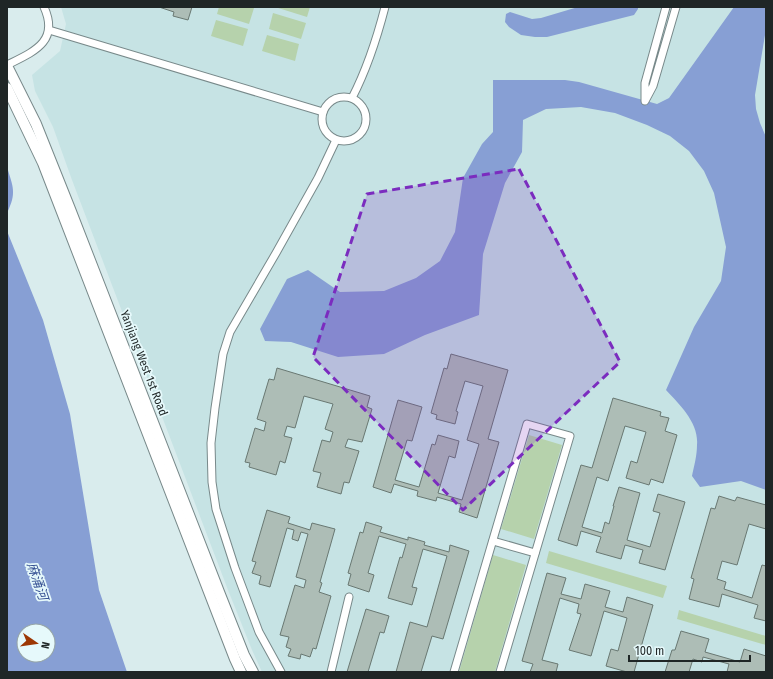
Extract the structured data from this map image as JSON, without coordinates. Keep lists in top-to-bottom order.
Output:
{
  "streets": {
    "street": ["Yanjiang West 1st Road"]
  },
  "water": ["麻涌河"],
  "scale_bar": "100 m",
  "north": "right"
}
